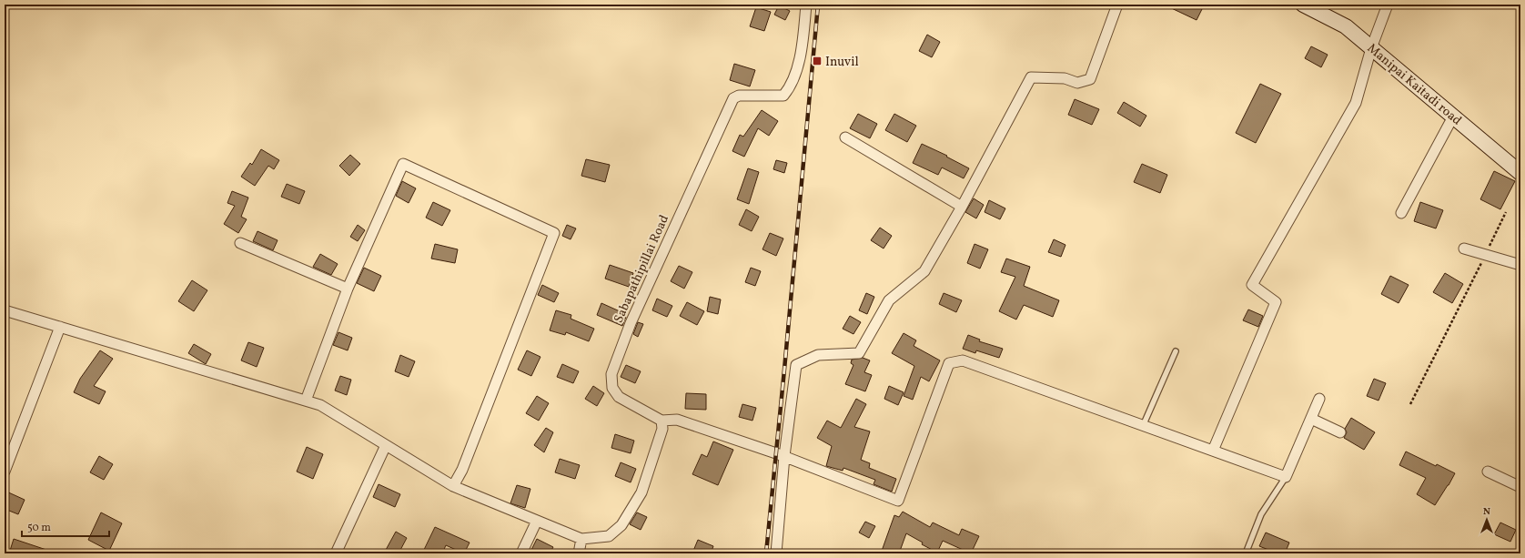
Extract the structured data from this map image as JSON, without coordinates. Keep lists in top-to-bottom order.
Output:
{
  "streets": {
    "main road": ["Manipai Kaitadi road"],
    "street": ["Sabapathipillai Road"]
  },
  "places": {
    "transit": ["Inuvil"]
  },
  "scale_bar": "50 m",
  "north": "top"
}
